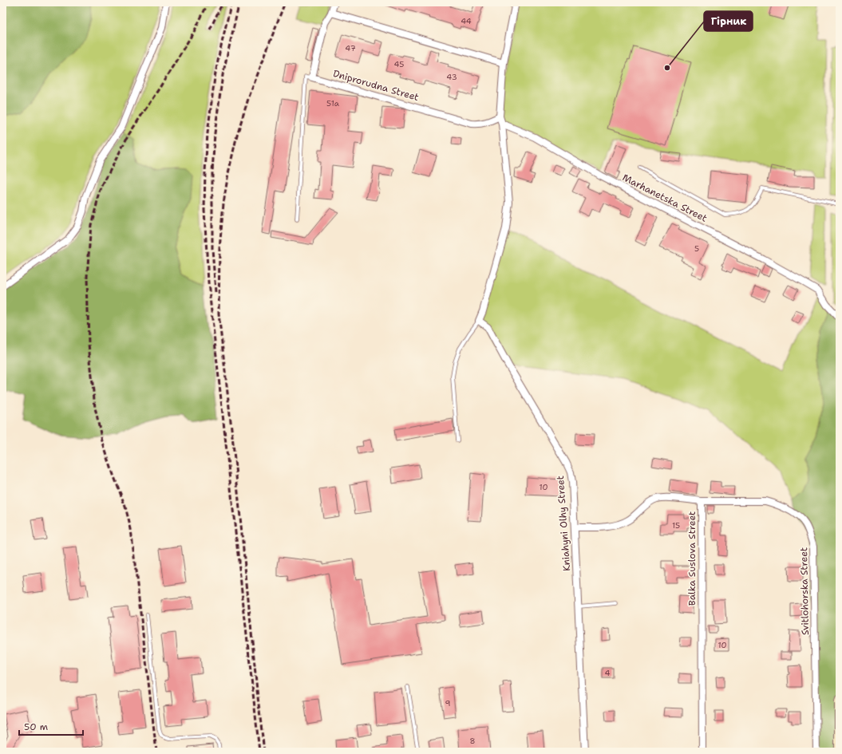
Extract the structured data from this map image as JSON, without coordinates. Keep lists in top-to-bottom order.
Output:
{
  "streets": {
    "street": [
      "Dniprorudna Street",
      "Marhanetska Street",
      "Kniahyni Olhy Street",
      "Balka Suslova Street",
      "Svitlohorska Street"
    ]
  },
  "crossings": [
    ["Kniahyni Olhy Street", "Balka Suslova Street"],
    ["Balka Suslova Street", "Svitlohorska Street"]
  ],
  "places": ["Гірник"],
  "house_numbers": [
    "44",
    "47",
    "45",
    "43",
    "51а",
    "5",
    "10",
    "15",
    "10",
    "4",
    "9",
    "8"
  ],
  "scale_bar": "50 m"
}
